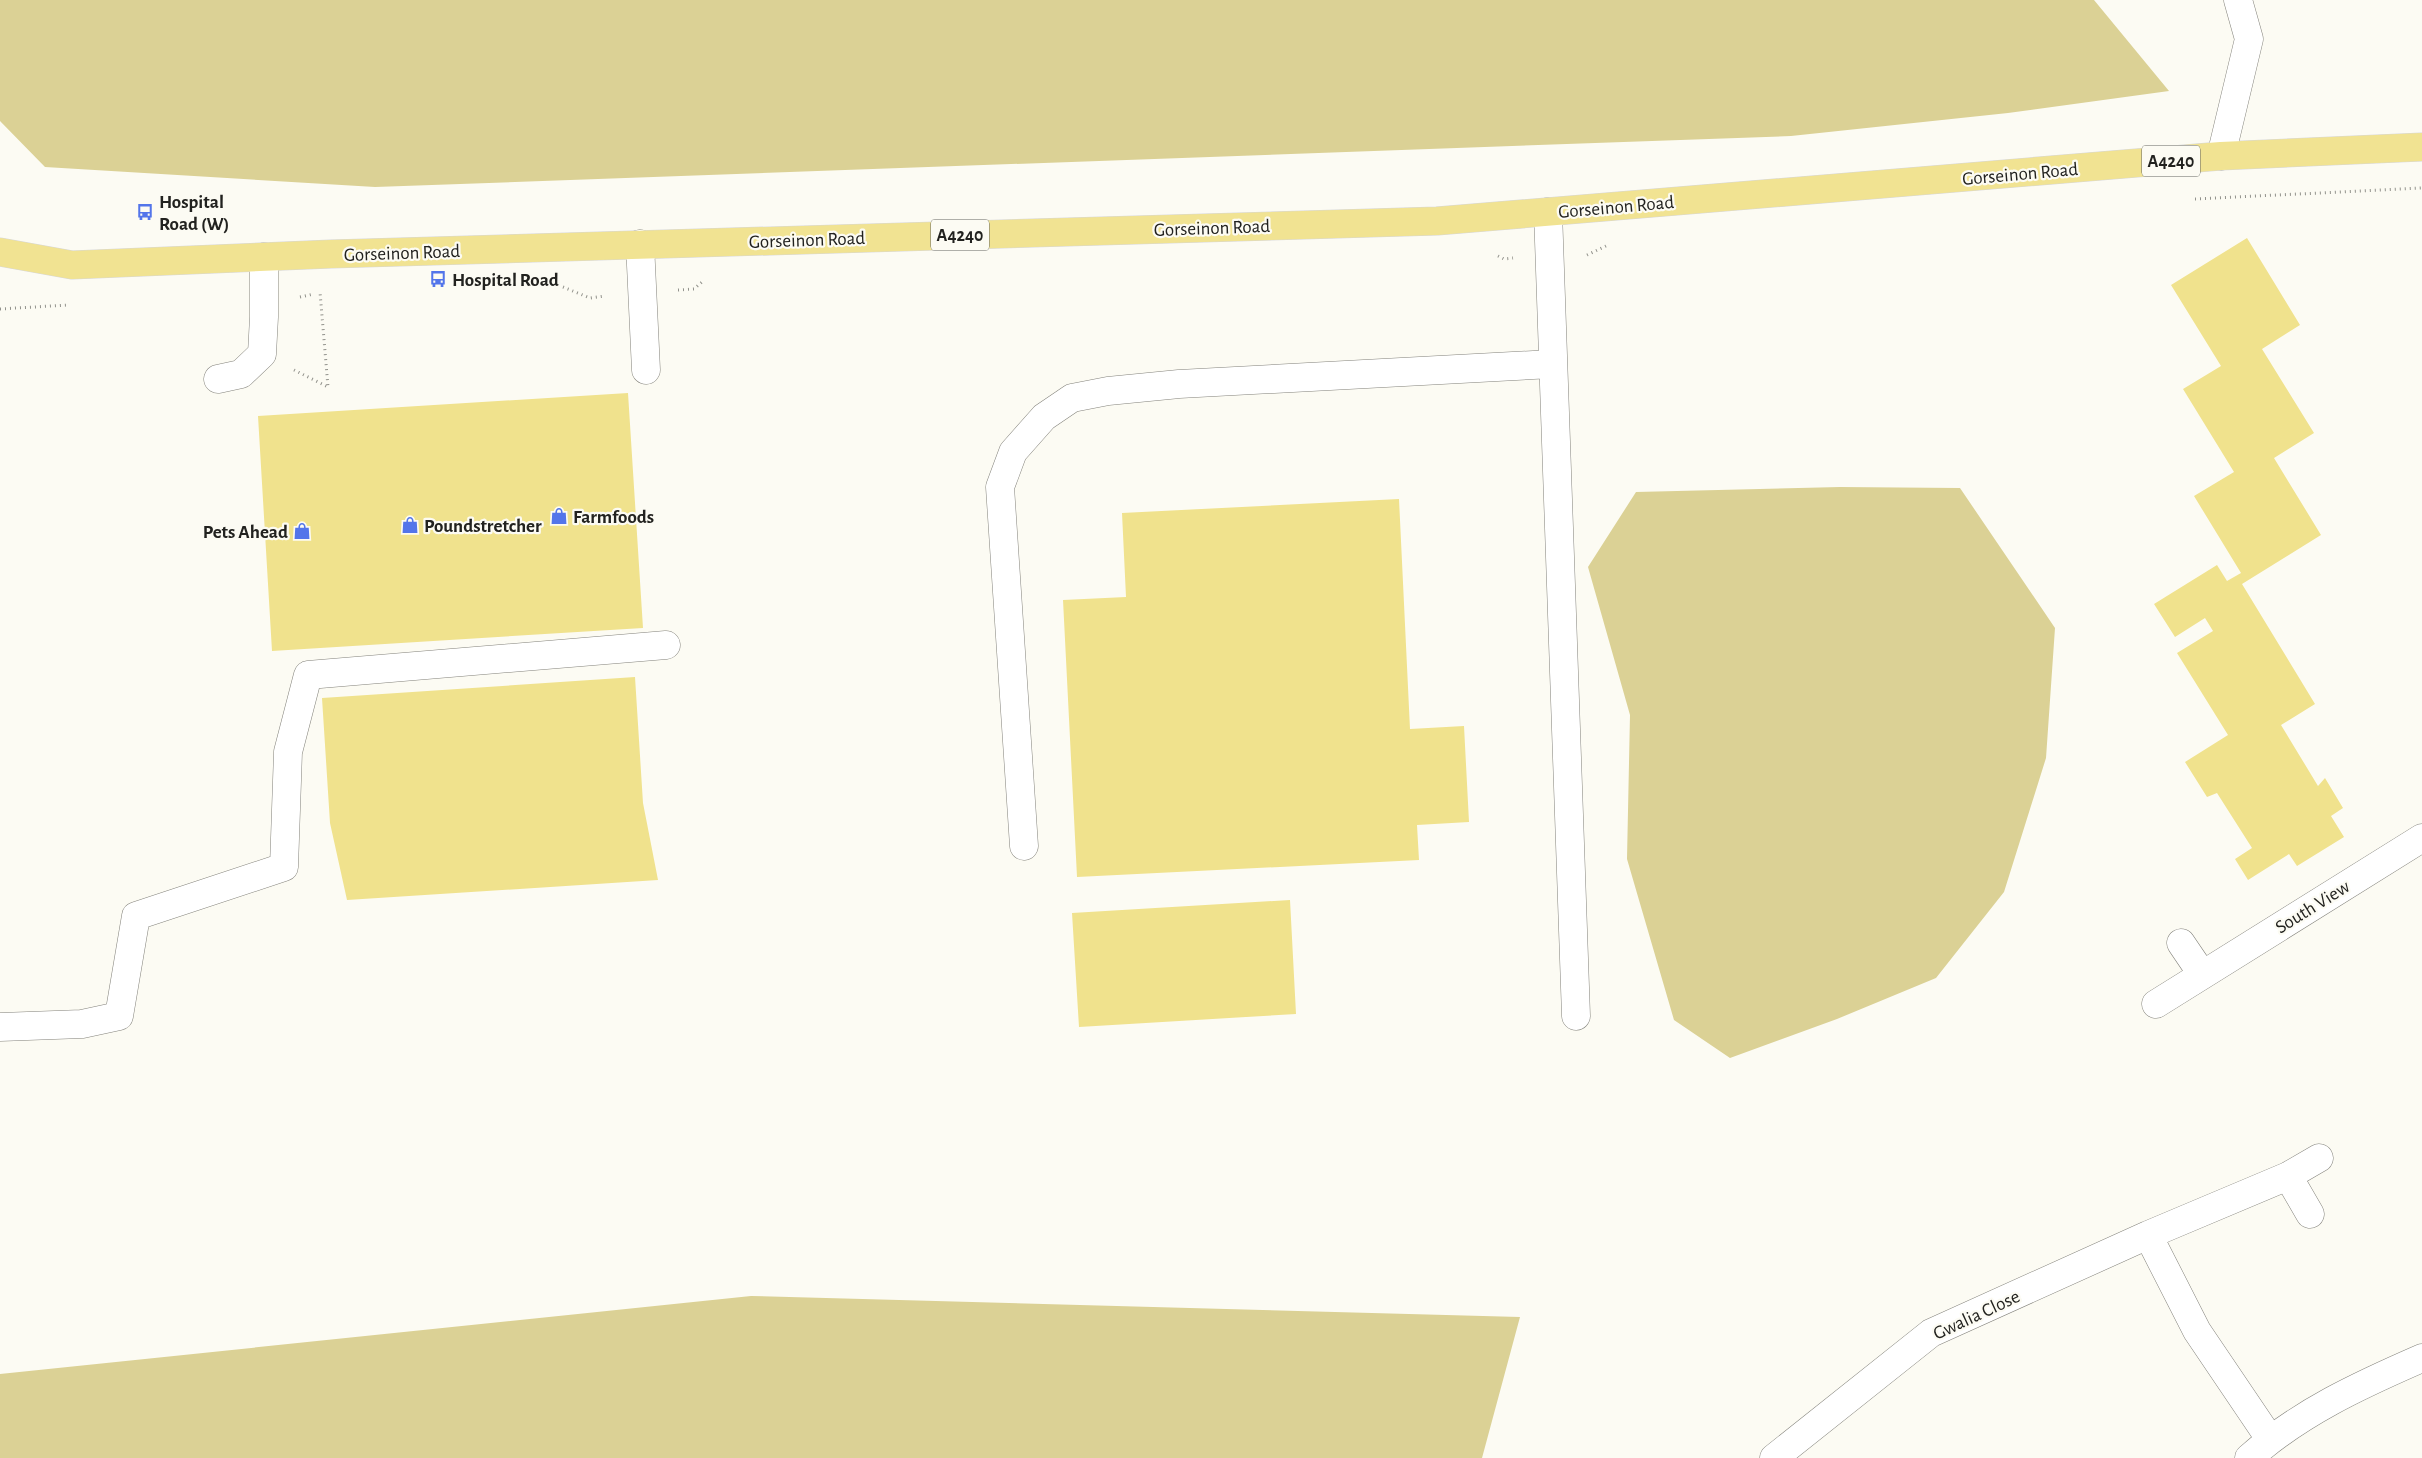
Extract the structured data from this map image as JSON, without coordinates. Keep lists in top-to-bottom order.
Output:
{
  "streets": {
    "main road": ["A4240", "Gorseinon Road"],
    "street": ["South View", "Gwalia Close"]
  },
  "places": {
    "bus stop": ["Hospital Road (W)", "Hospital Road"],
    "shop": ["Farmfoods", "Poundstretcher", "Pets Ahead"]
  }
}
